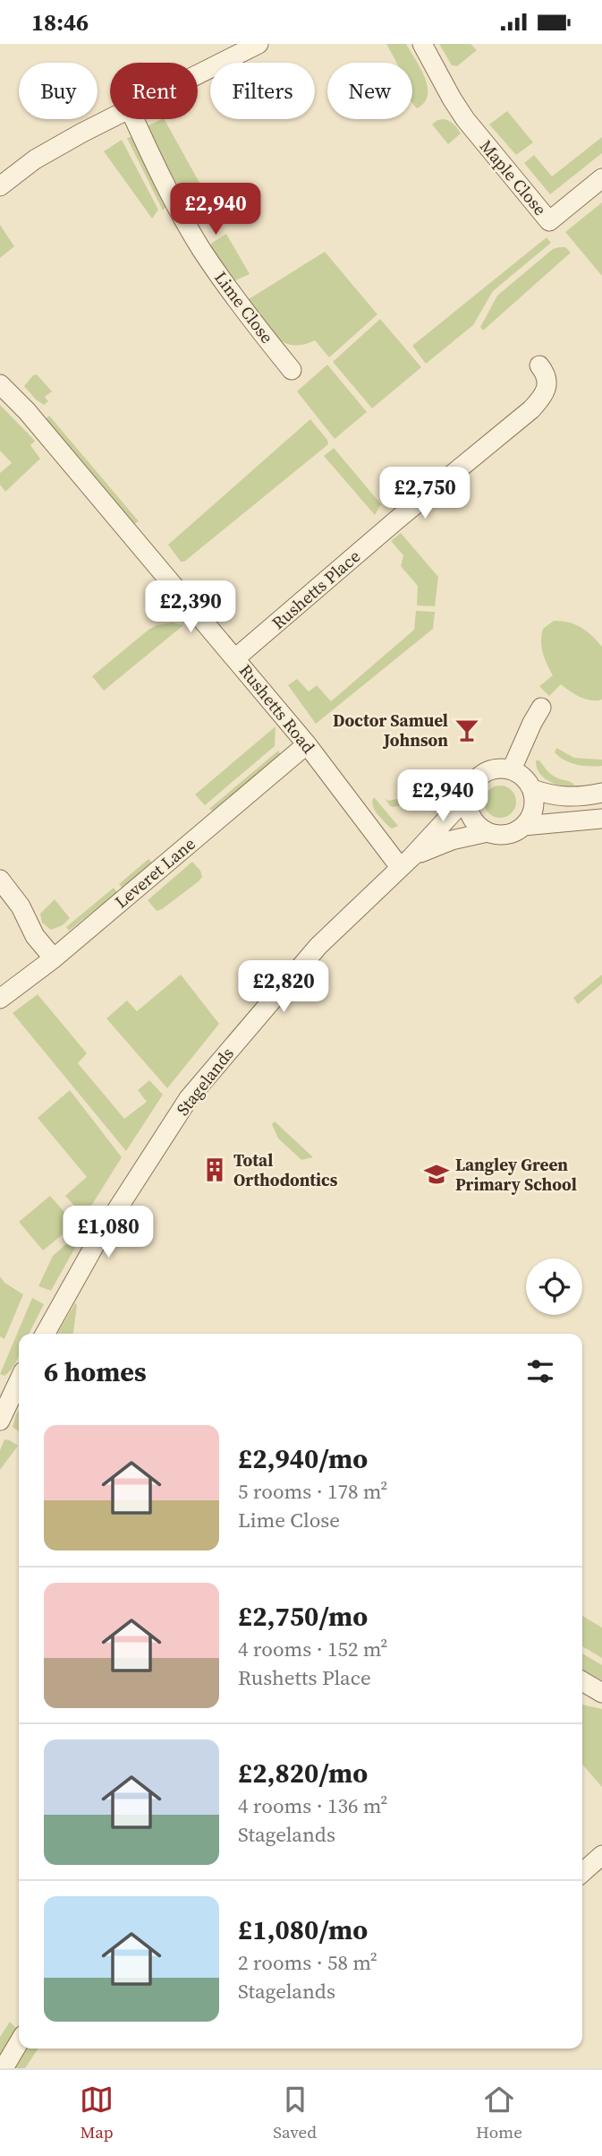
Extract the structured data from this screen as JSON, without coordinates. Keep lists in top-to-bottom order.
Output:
{
  "streets": {
    "street": [
      "Maple Close",
      "Lime Close",
      "Rushetts Place",
      "Rushetts Road",
      "Leveret Lane",
      "Stagelands"
    ]
  },
  "crossings": [
    ["Rushetts Place", "Rushetts Road"],
    ["Rushetts Road", "Leveret Lane"],
    ["Rushetts Road", "Stagelands"]
  ],
  "places": {
    "bar": ["Doctor Samuel Johnson"],
    "building": ["Total Orthodontics"],
    "school or university": ["Langley Green Primary School"]
  },
  "page": {
    "status": "18:46",
    "chip": [
      "Buy",
      "Rent",
      "Filters",
      "New"
    ],
    "price": [
      "£2,940",
      "£2,750",
      "£2,390",
      "£2,940",
      "£2,820",
      "£1,080"
    ],
    "heading": "6 homes",
    "list": [
      {
        "name": "£2,940/mo",
        "note": "5 rooms · 178 m² · Lime Close"
      },
      {
        "name": "£2,750/mo",
        "note": "4 rooms · 152 m² · Rushetts Place"
      },
      {
        "name": "£2,820/mo",
        "note": "4 rooms · 136 m² · Stagelands"
      },
      {
        "name": "£1,080/mo",
        "note": "2 rooms · 58 m² · Stagelands"
      }
    ],
    "tabs": ["Map", "Saved", "Home"]
  }
}
